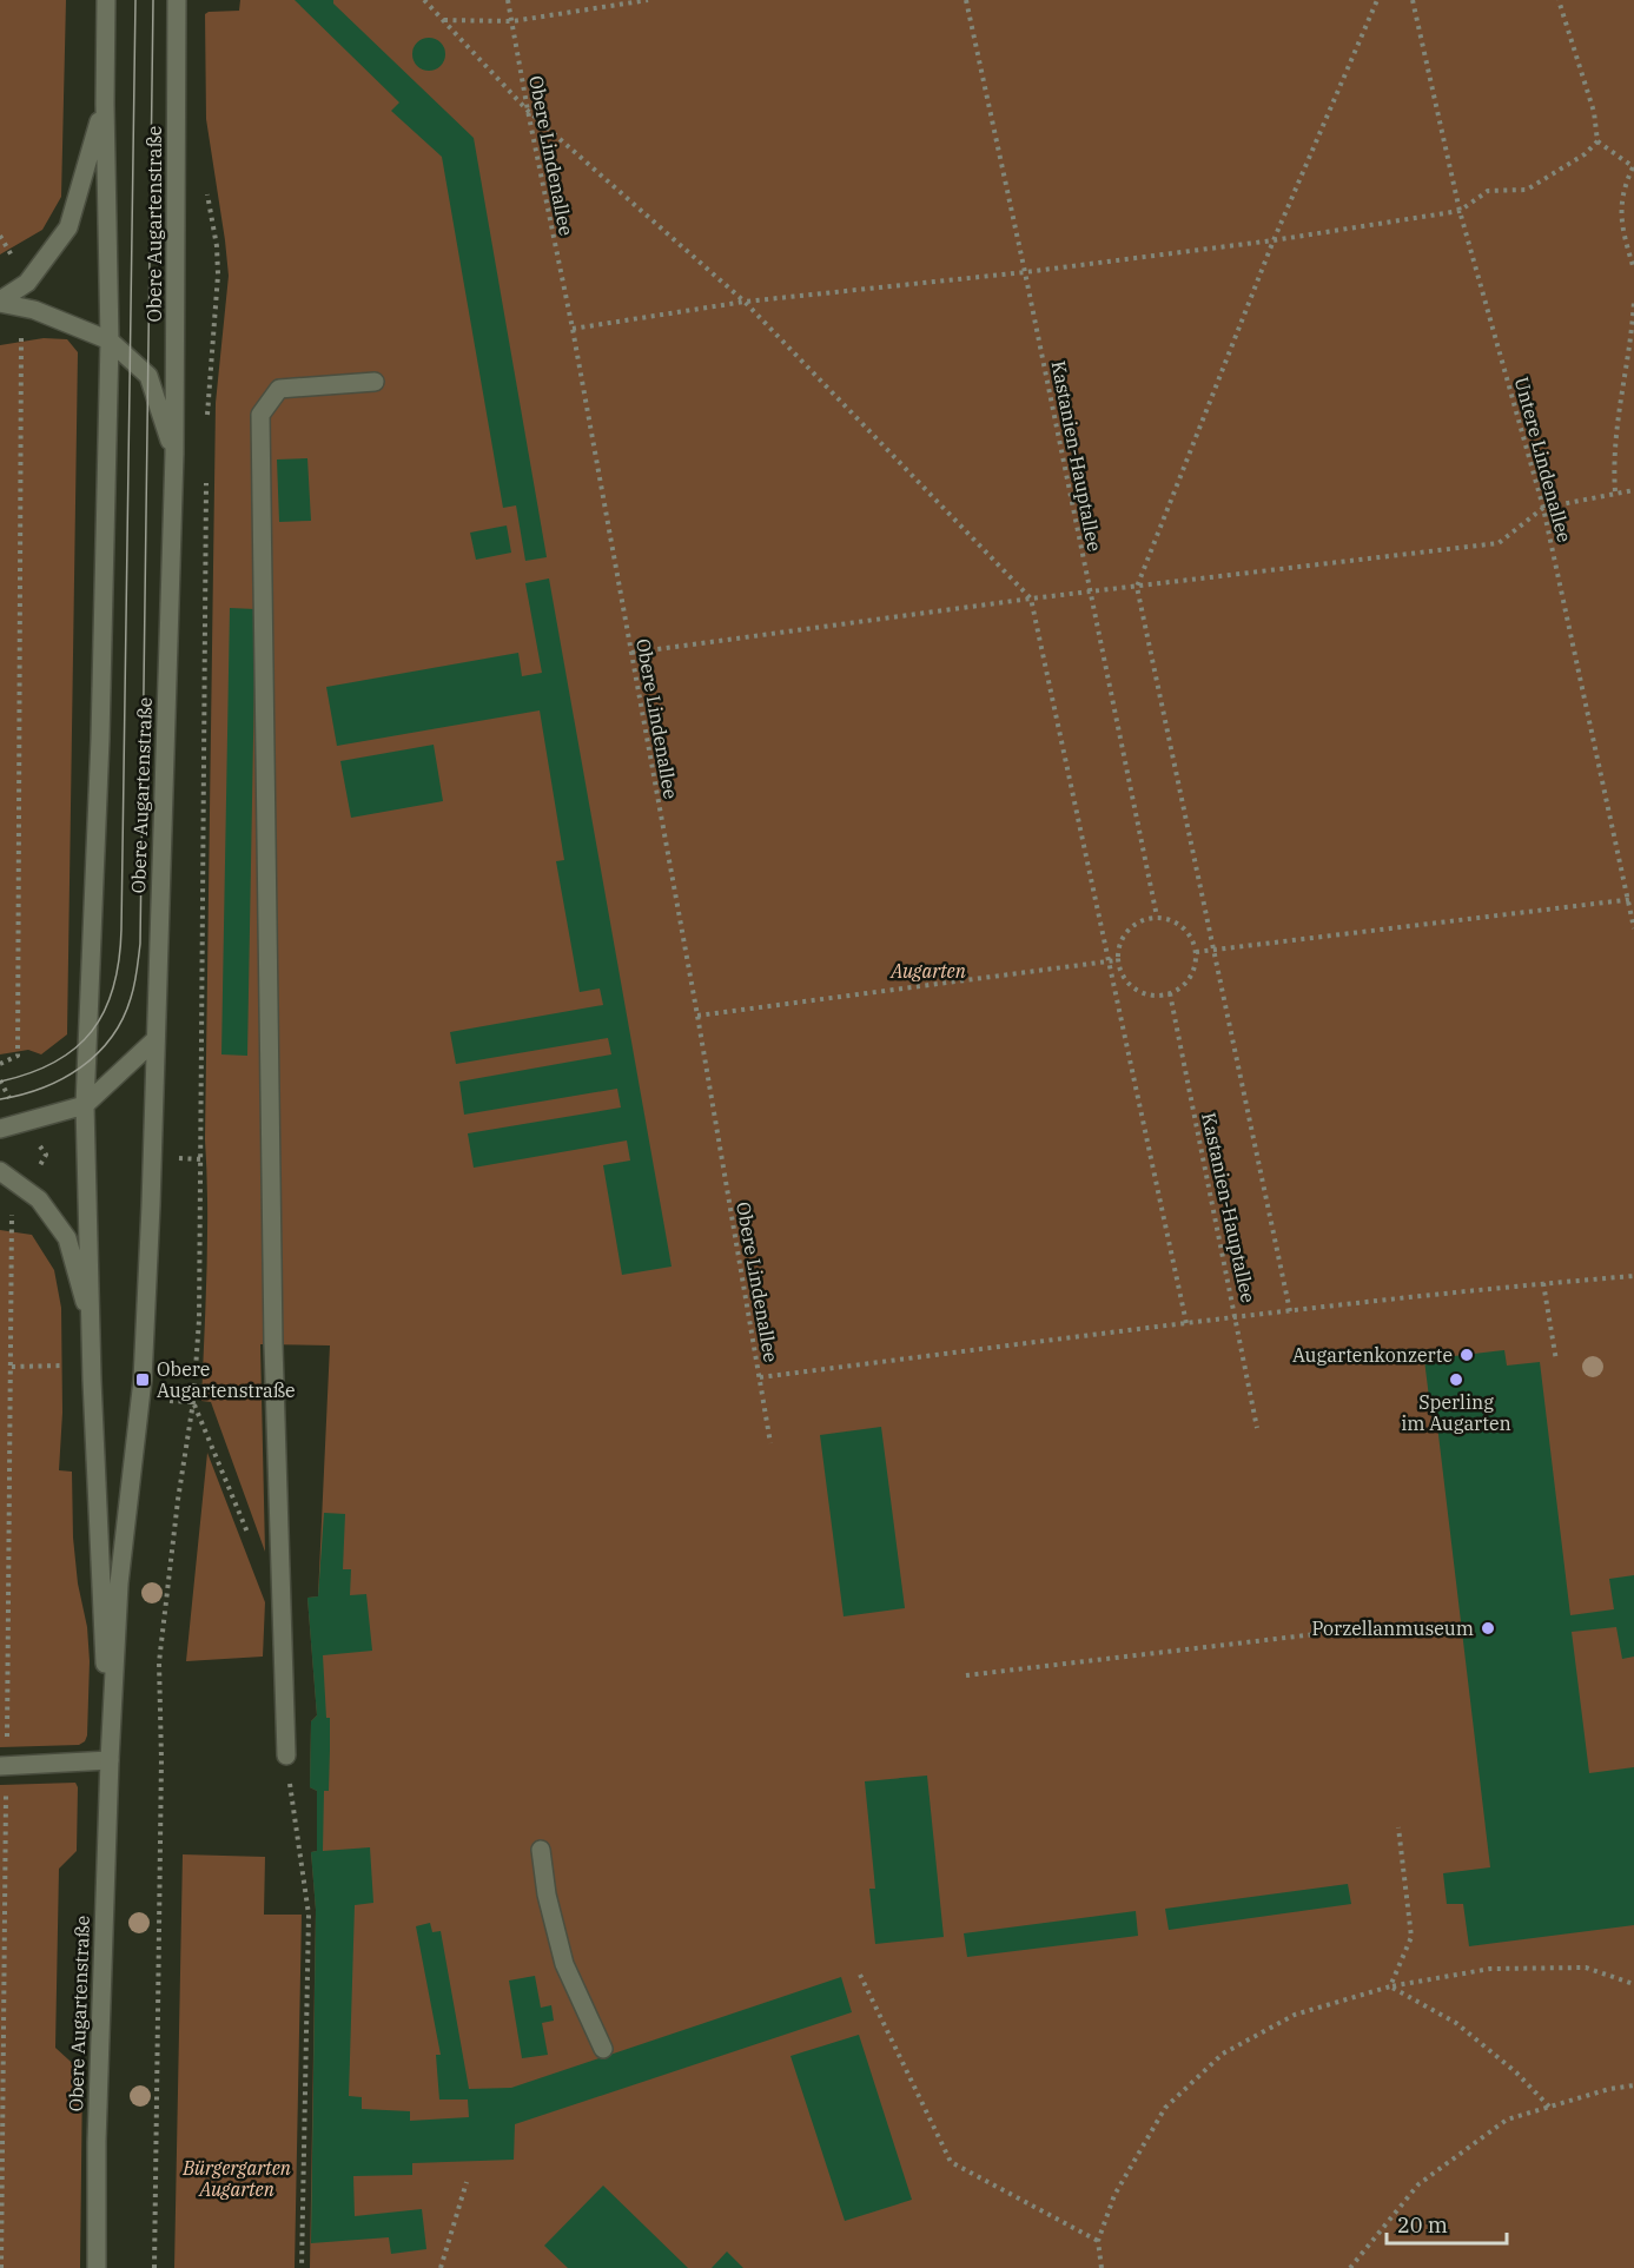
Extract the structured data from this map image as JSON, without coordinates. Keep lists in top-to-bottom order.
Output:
{
  "streets": {
    "street": ["Obere Augartenstraße"],
    "path": ["Obere Lindenallee", "Kastanien-Hauptallee", "Untere Lindenallee"]
  },
  "parks": ["Augarten", "Bürgergarten Augarten"],
  "places": {
    "other": ["Augartenkonzerte", "Sperling im Augarten", "Porzellanmuseum"],
    "transit": ["Obere Augartenstraße"]
  },
  "scale_bar": "20 m"
}
